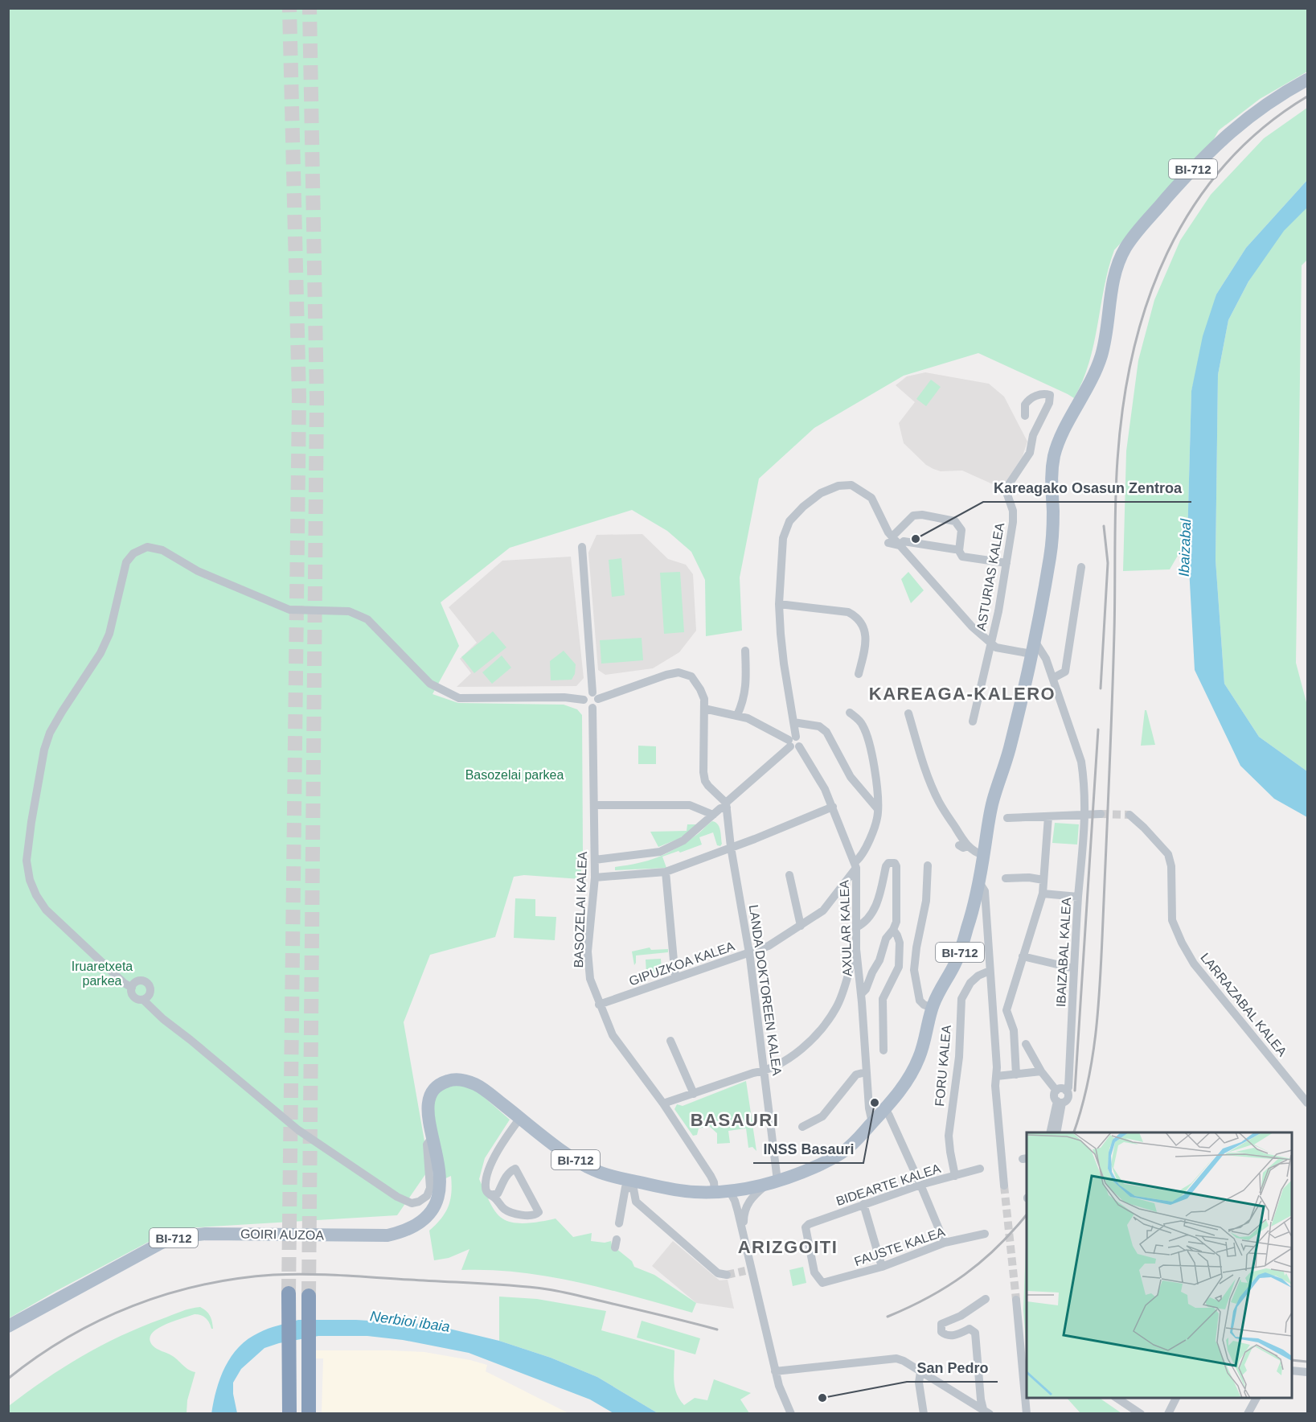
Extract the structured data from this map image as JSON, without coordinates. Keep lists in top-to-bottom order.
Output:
{
  "streets": {
    "main road": ["BI-712", "GOIRI AUZOA"],
    "street": [
      "ASTURIAS KALEA",
      "BASOZELAI KALEA",
      "AXULAR KALEA",
      "IBAIZABAL KALEA",
      "GIPUZKOA KALEA",
      "LANDA DOKTOREEN KALEA",
      "LARRAZABAL KALEA",
      "FORU KALEA",
      "BIDEARTE KALEA",
      "FAUSTE KALEA"
    ]
  },
  "crossings": [
    ["BI-712", "BASOZELAI KALEA"],
    ["BI-712", "AXULAR KALEA"],
    ["BI-712", "IBAIZABAL KALEA"],
    ["BI-712", "LANDA DOKTOREEN KALEA"],
    ["BI-712", "GOIRI AUZOA"],
    ["BASOZELAI KALEA", "GIPUZKOA KALEA"],
    ["AXULAR KALEA", "GIPUZKOA KALEA"],
    ["GIPUZKOA KALEA", "LANDA DOKTOREEN KALEA"],
    ["FORU KALEA", "BIDEARTE KALEA"],
    ["BIDEARTE KALEA", "FAUSTE KALEA"]
  ],
  "districts": ["KAREAGA-KALERO", "BASAURI", "ARIZGOITI"],
  "water": ["Ibaizabal", "Nerbioi ibaia"],
  "parks": ["Basozelai parkea", "Iruaretxeta parkea"],
  "places": ["Kareagako Osasun Zentroa", "INSS Basauri", "San Pedro"]
}
